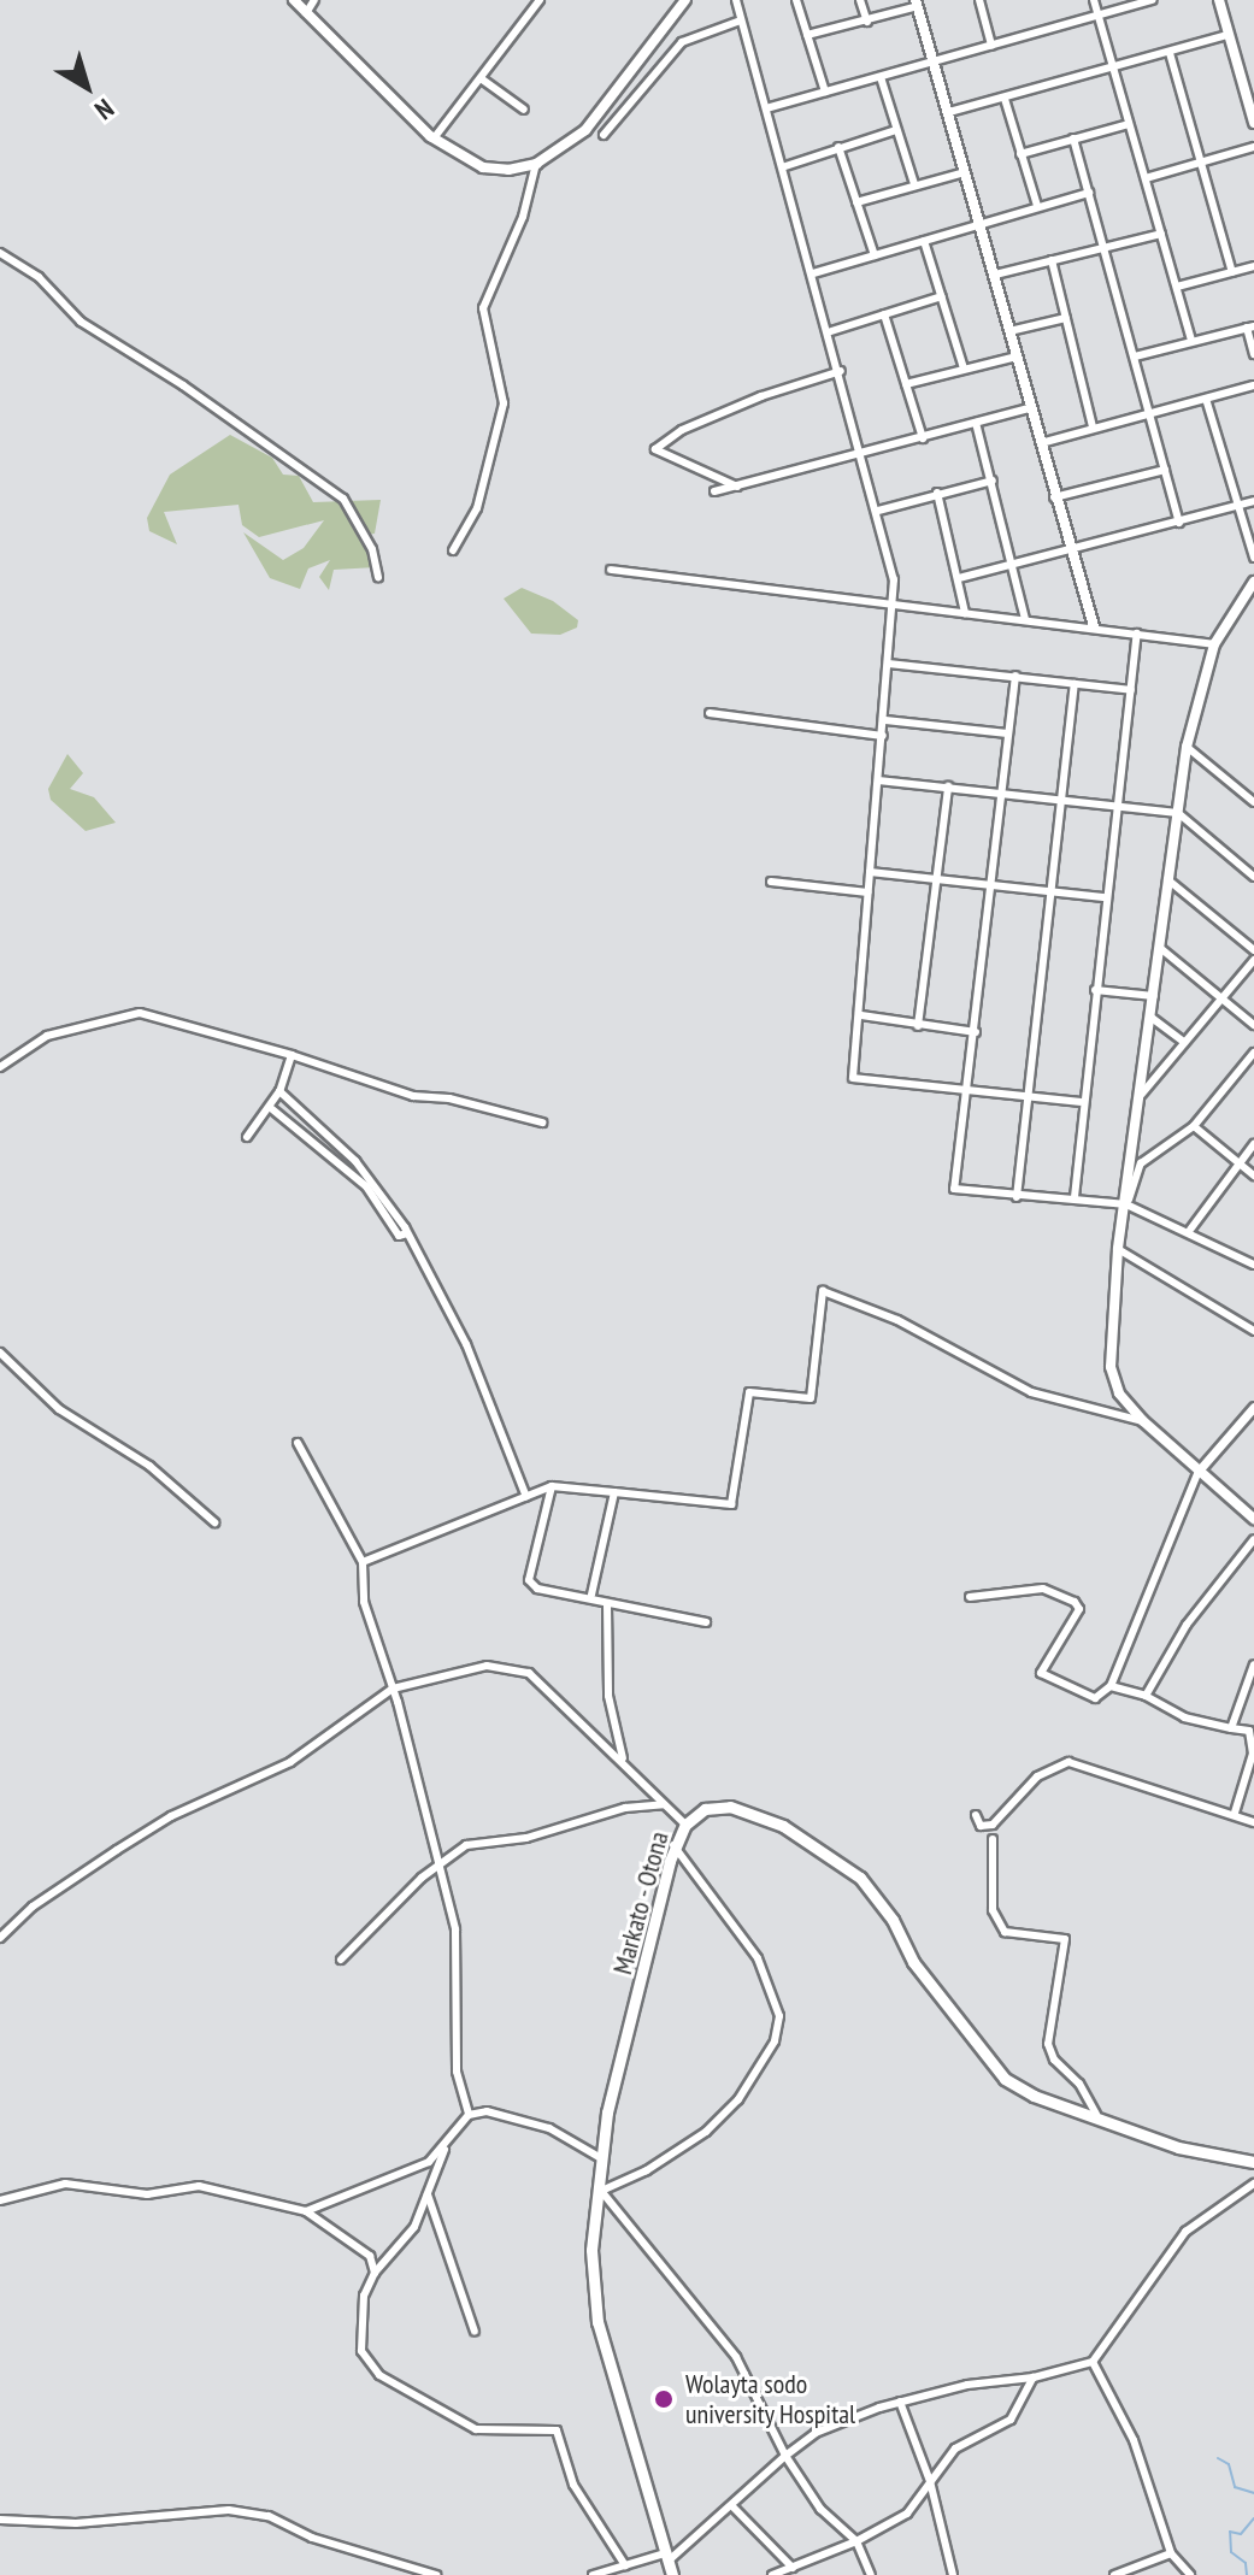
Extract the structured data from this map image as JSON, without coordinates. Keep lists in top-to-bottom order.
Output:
{
  "streets": {
    "main road": ["Markato - Otona"]
  },
  "places": ["Wolayta sodo university Hospital"],
  "north": "bottom right"
}
